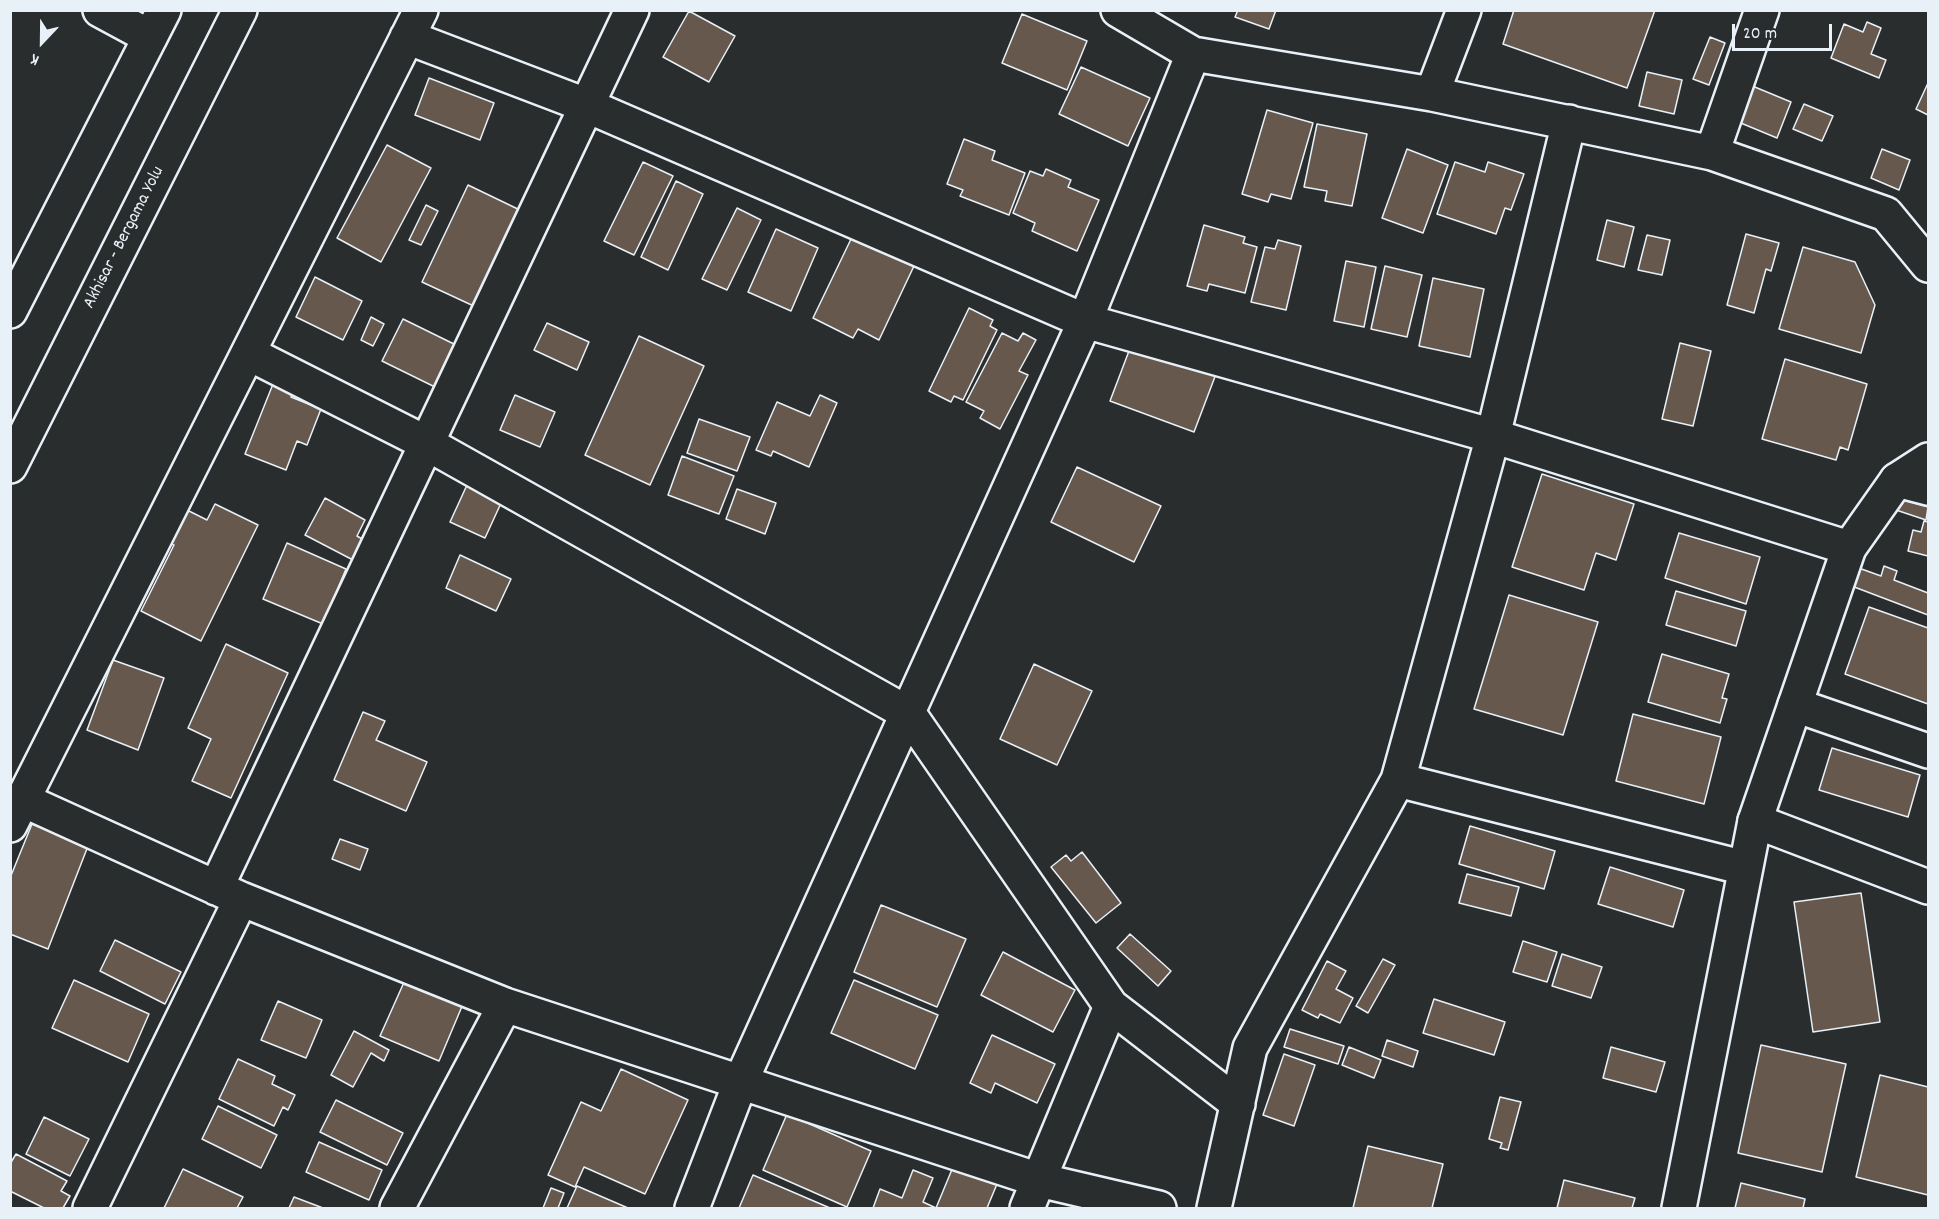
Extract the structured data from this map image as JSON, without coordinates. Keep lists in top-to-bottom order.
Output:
{
  "streets": {
    "street": ["Akhisar - Bergama Yolu"]
  },
  "scale_bar": "20 m",
  "north": "bottom"
}
